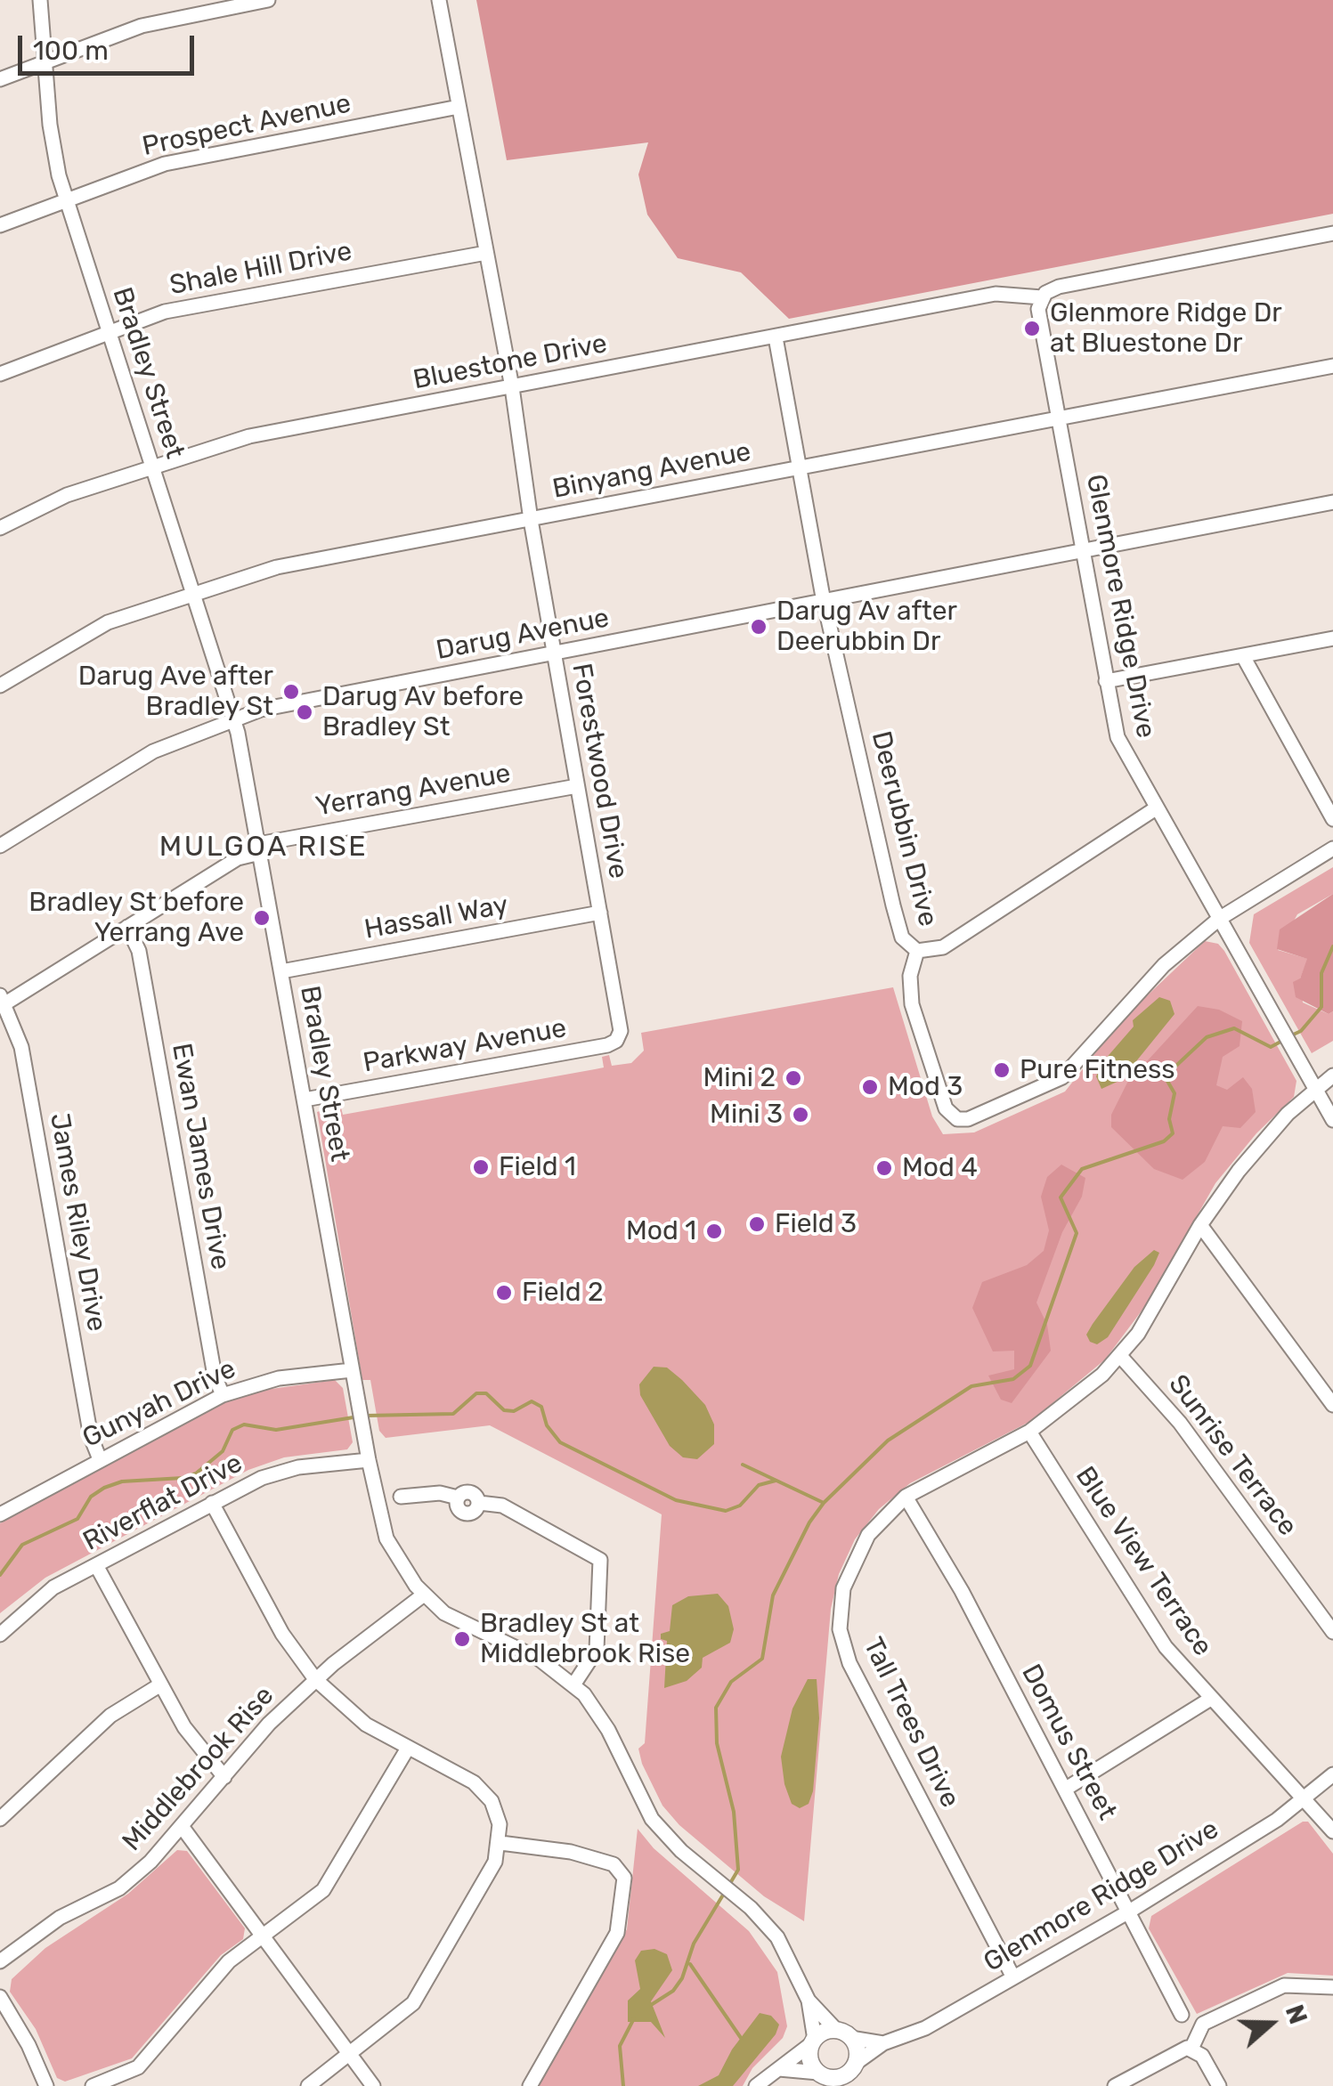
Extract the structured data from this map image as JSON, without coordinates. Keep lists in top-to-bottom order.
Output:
{
  "streets": {
    "street": [
      "Prospect Avenue",
      "Shale Hill Drive",
      "Bluestone Drive",
      "Bradley Street",
      "Binyang Avenue",
      "Glenmore Ridge Drive",
      "Darug Avenue",
      "Forestwood Drive",
      "Yerrang Avenue",
      "Deerubbin Drive",
      "Hassall Way",
      "Parkway Avenue",
      "Ewan James Drive",
      "James Riley Drive",
      "Gunyah Drive",
      "Sunrise Terrace",
      "Riverflat Drive",
      "Blue View Terrace",
      "Tall Trees Drive",
      "Domus Street",
      "Middlebrook Rise"
    ]
  },
  "crossings": [
    ["Prospect Avenue", "Bradley Street"],
    ["Prospect Avenue", "Forestwood Drive"],
    ["Shale Hill Drive", "Bradley Street"],
    ["Shale Hill Drive", "Forestwood Drive"],
    ["Bluestone Drive", "Bradley Street"],
    ["Bluestone Drive", "Glenmore Ridge Drive"],
    ["Bluestone Drive", "Forestwood Drive"],
    ["Bluestone Drive", "Deerubbin Drive"],
    ["Bradley Street", "Binyang Avenue"],
    ["Bradley Street", "Glenmore Ridge Drive"],
    ["Bradley Street", "Darug Avenue"],
    ["Bradley Street", "Yerrang Avenue"],
    ["Bradley Street", "Hassall Way"],
    ["Bradley Street", "Parkway Avenue"],
    ["Bradley Street", "Gunyah Drive"],
    ["Bradley Street", "Riverflat Drive"],
    ["Bradley Street", "Middlebrook Rise"],
    ["Binyang Avenue", "Glenmore Ridge Drive"],
    ["Binyang Avenue", "Forestwood Drive"],
    ["Binyang Avenue", "Deerubbin Drive"],
    ["Glenmore Ridge Drive", "Darug Avenue"],
    ["Glenmore Ridge Drive", "Deerubbin Drive"],
    ["Glenmore Ridge Drive", "Blue View Terrace"],
    ["Glenmore Ridge Drive", "Tall Trees Drive"],
    ["Glenmore Ridge Drive", "Domus Street"],
    ["Darug Avenue", "Forestwood Drive"],
    ["Darug Avenue", "Deerubbin Drive"],
    ["Forestwood Drive", "Yerrang Avenue"],
    ["Forestwood Drive", "Hassall Way"],
    ["Forestwood Drive", "Parkway Avenue"],
    ["Yerrang Avenue", "Ewan James Drive"],
    ["Yerrang Avenue", "James Riley Drive"],
    ["Ewan James Drive", "Gunyah Drive"],
    ["James Riley Drive", "Gunyah Drive"],
    ["Sunrise Terrace", "Tall Trees Drive"],
    ["Blue View Terrace", "Tall Trees Drive"],
    ["Tall Trees Drive", "Domus Street"]
  ],
  "districts": ["MULGOA RISE"],
  "places": [
    "Glenmore Ridge Dr at Bluestone Dr",
    "Darug Av after Deerubbin Dr",
    "Darug Ave after Bradley St",
    "Darug Av before Bradley St",
    "Bradley St before Yerrang Ave",
    "Pure Fitness",
    "Mini 2",
    "Mod 3",
    "Mini 3",
    "Field 1",
    "Mod 4",
    "Field 3",
    "Mod 1",
    "Field 2",
    "Bradley St at Middlebrook Rise"
  ],
  "scale_bar": "100 m",
  "north": "right"
}
